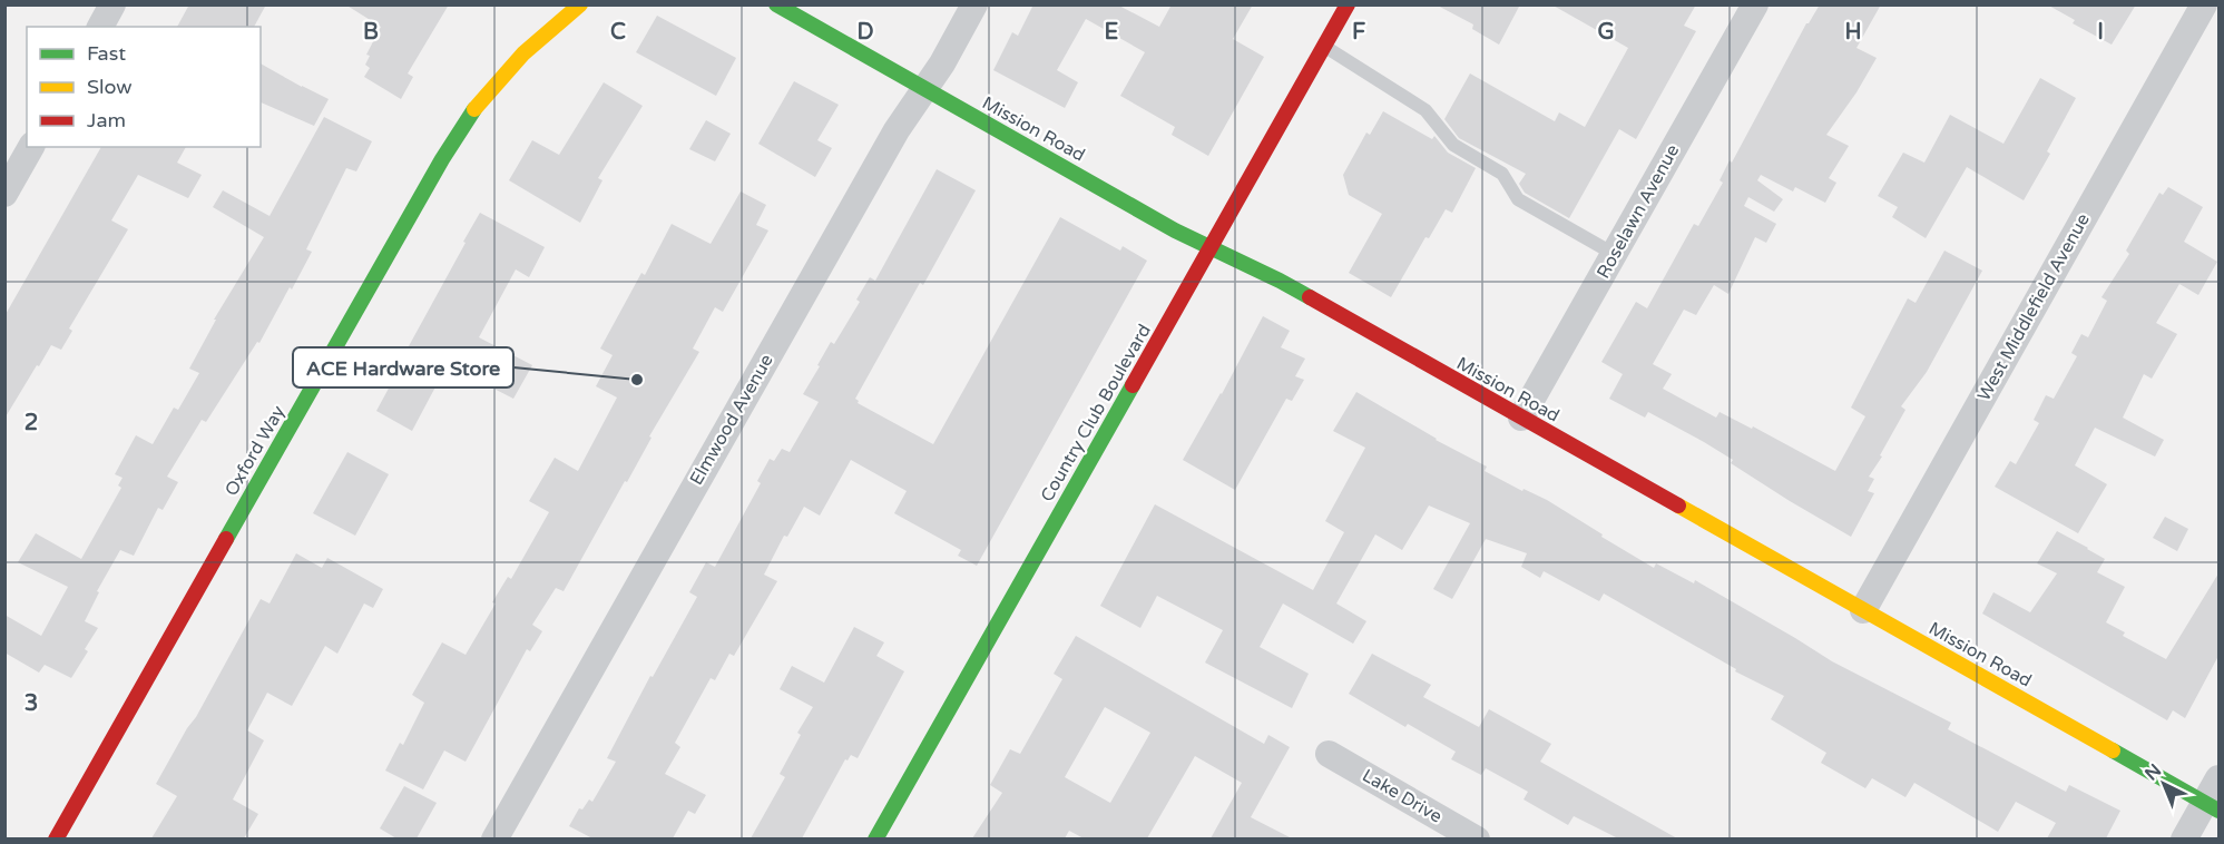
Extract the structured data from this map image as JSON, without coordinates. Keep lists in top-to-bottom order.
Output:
{
  "streets": {
    "street": [
      "Mission Road",
      "Roselawn Avenue",
      "West Middlefield Avenue",
      "Country Club Boulevard",
      "Elmwood Avenue",
      "Oxford Way",
      "Lake Drive"
    ]
  },
  "crossings": [
    ["Mission Road", "Roselawn Avenue"],
    ["Mission Road", "West Middlefield Avenue"],
    ["Mission Road", "Country Club Boulevard"],
    ["Mission Road", "Elmwood Avenue"]
  ],
  "places": ["ACE Hardware Store"],
  "legend": ["Fast", "Slow", "Jam"],
  "north": "top left",
  "grid": {
    "columns": [
      "B",
      "C",
      "D",
      "E",
      "F",
      "G",
      "H",
      "I"
    ],
    "rows": ["2", "3"]
  }
}
